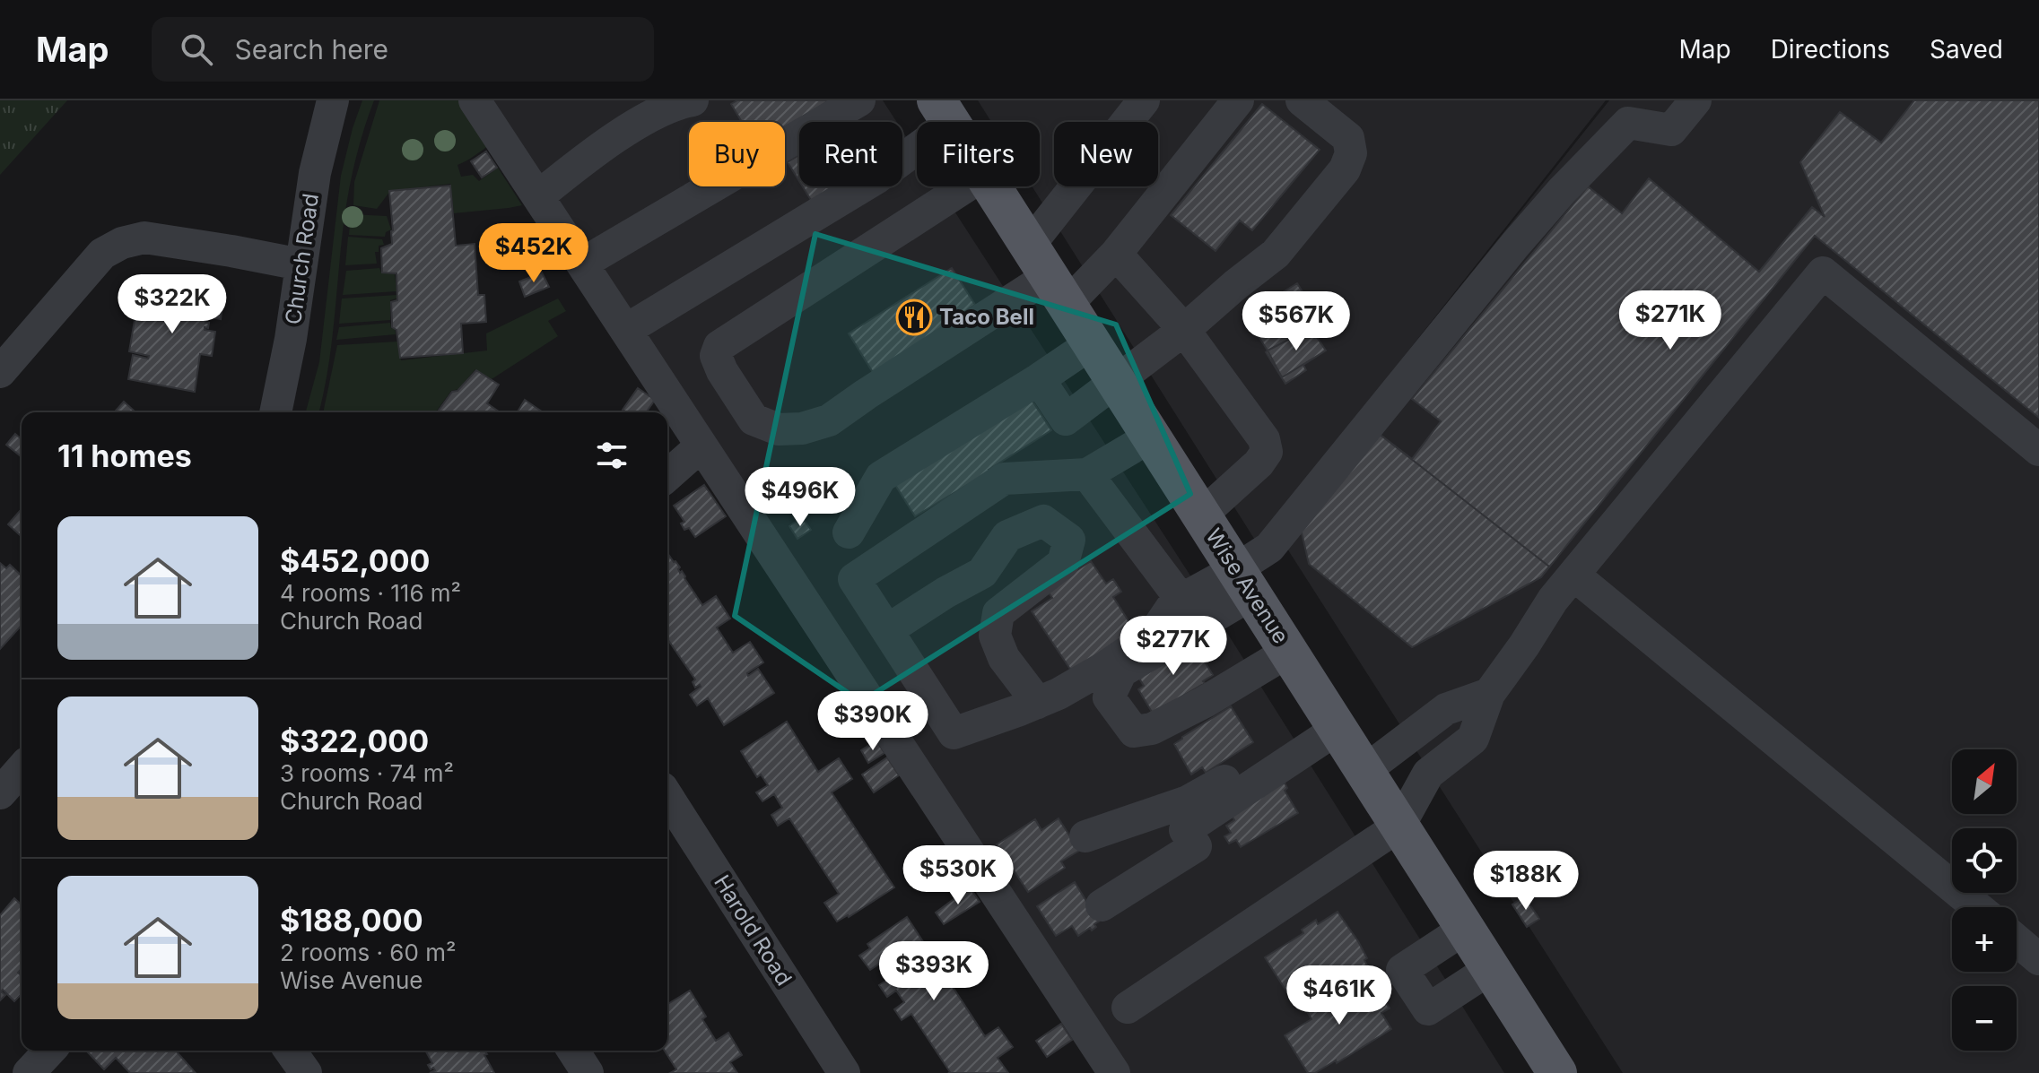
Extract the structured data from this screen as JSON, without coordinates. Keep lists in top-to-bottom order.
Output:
{
  "streets": {
    "main road": ["Wise Avenue"],
    "street": ["Church Road", "Harold Road"]
  },
  "places": {
    "restaurant": ["Taco Bell"]
  },
  "north": "top right",
  "page": {
    "header": "Map",
    "search": "Search here",
    "nav": ["Map", "Directions", "Saved"],
    "chip": [
      "Buy",
      "Rent",
      "Filters",
      "New"
    ],
    "price": [
      "$452K",
      "$322K",
      "$271K",
      "$567K",
      "$496K",
      "$277K",
      "$390K",
      "$530K",
      "$188K",
      "$393K",
      "$461K"
    ],
    "heading": "11 homes",
    "list": [
      {
        "name": "$452,000",
        "note": "4 rooms · 116 m² · Church Road"
      },
      {
        "name": "$322,000",
        "note": "3 rooms · 74 m² · Church Road"
      },
      {
        "name": "$188,000",
        "note": "2 rooms · 60 m² · Wise Avenue"
      }
    ],
    "map_buttons": ["+", "−"]
  }
}
